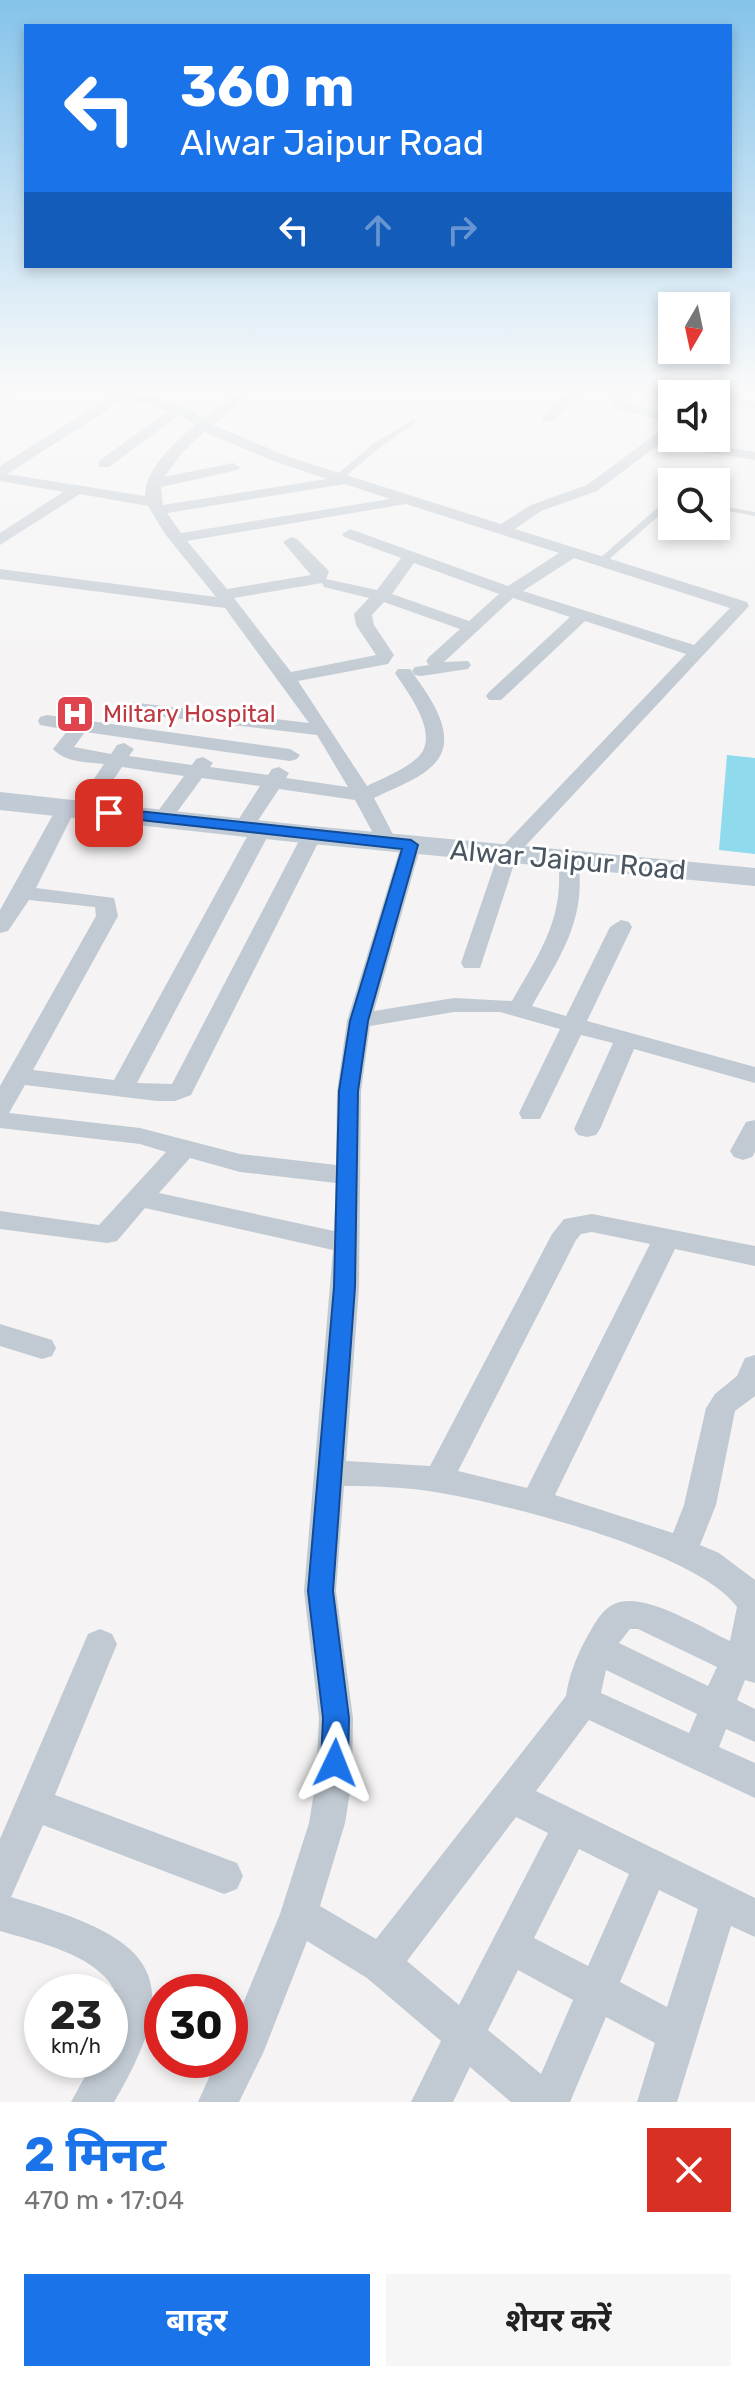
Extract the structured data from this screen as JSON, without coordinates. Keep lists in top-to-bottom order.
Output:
{
  "streets": {
    "main road": ["Alwar Jaipur Road"]
  },
  "places": {
    "hospital": ["Miltary Hospital"]
  },
  "north": "bottom",
  "page": {
    "turn": ["360 m", "Alwar Jaipur Road"],
    "speed": "23 km/h",
    "limit": "30",
    "heading": ["2 मिनट", "470 m · 17:04"],
    "buttons": ["बाहर", "शेयर करें"]
  }
}
